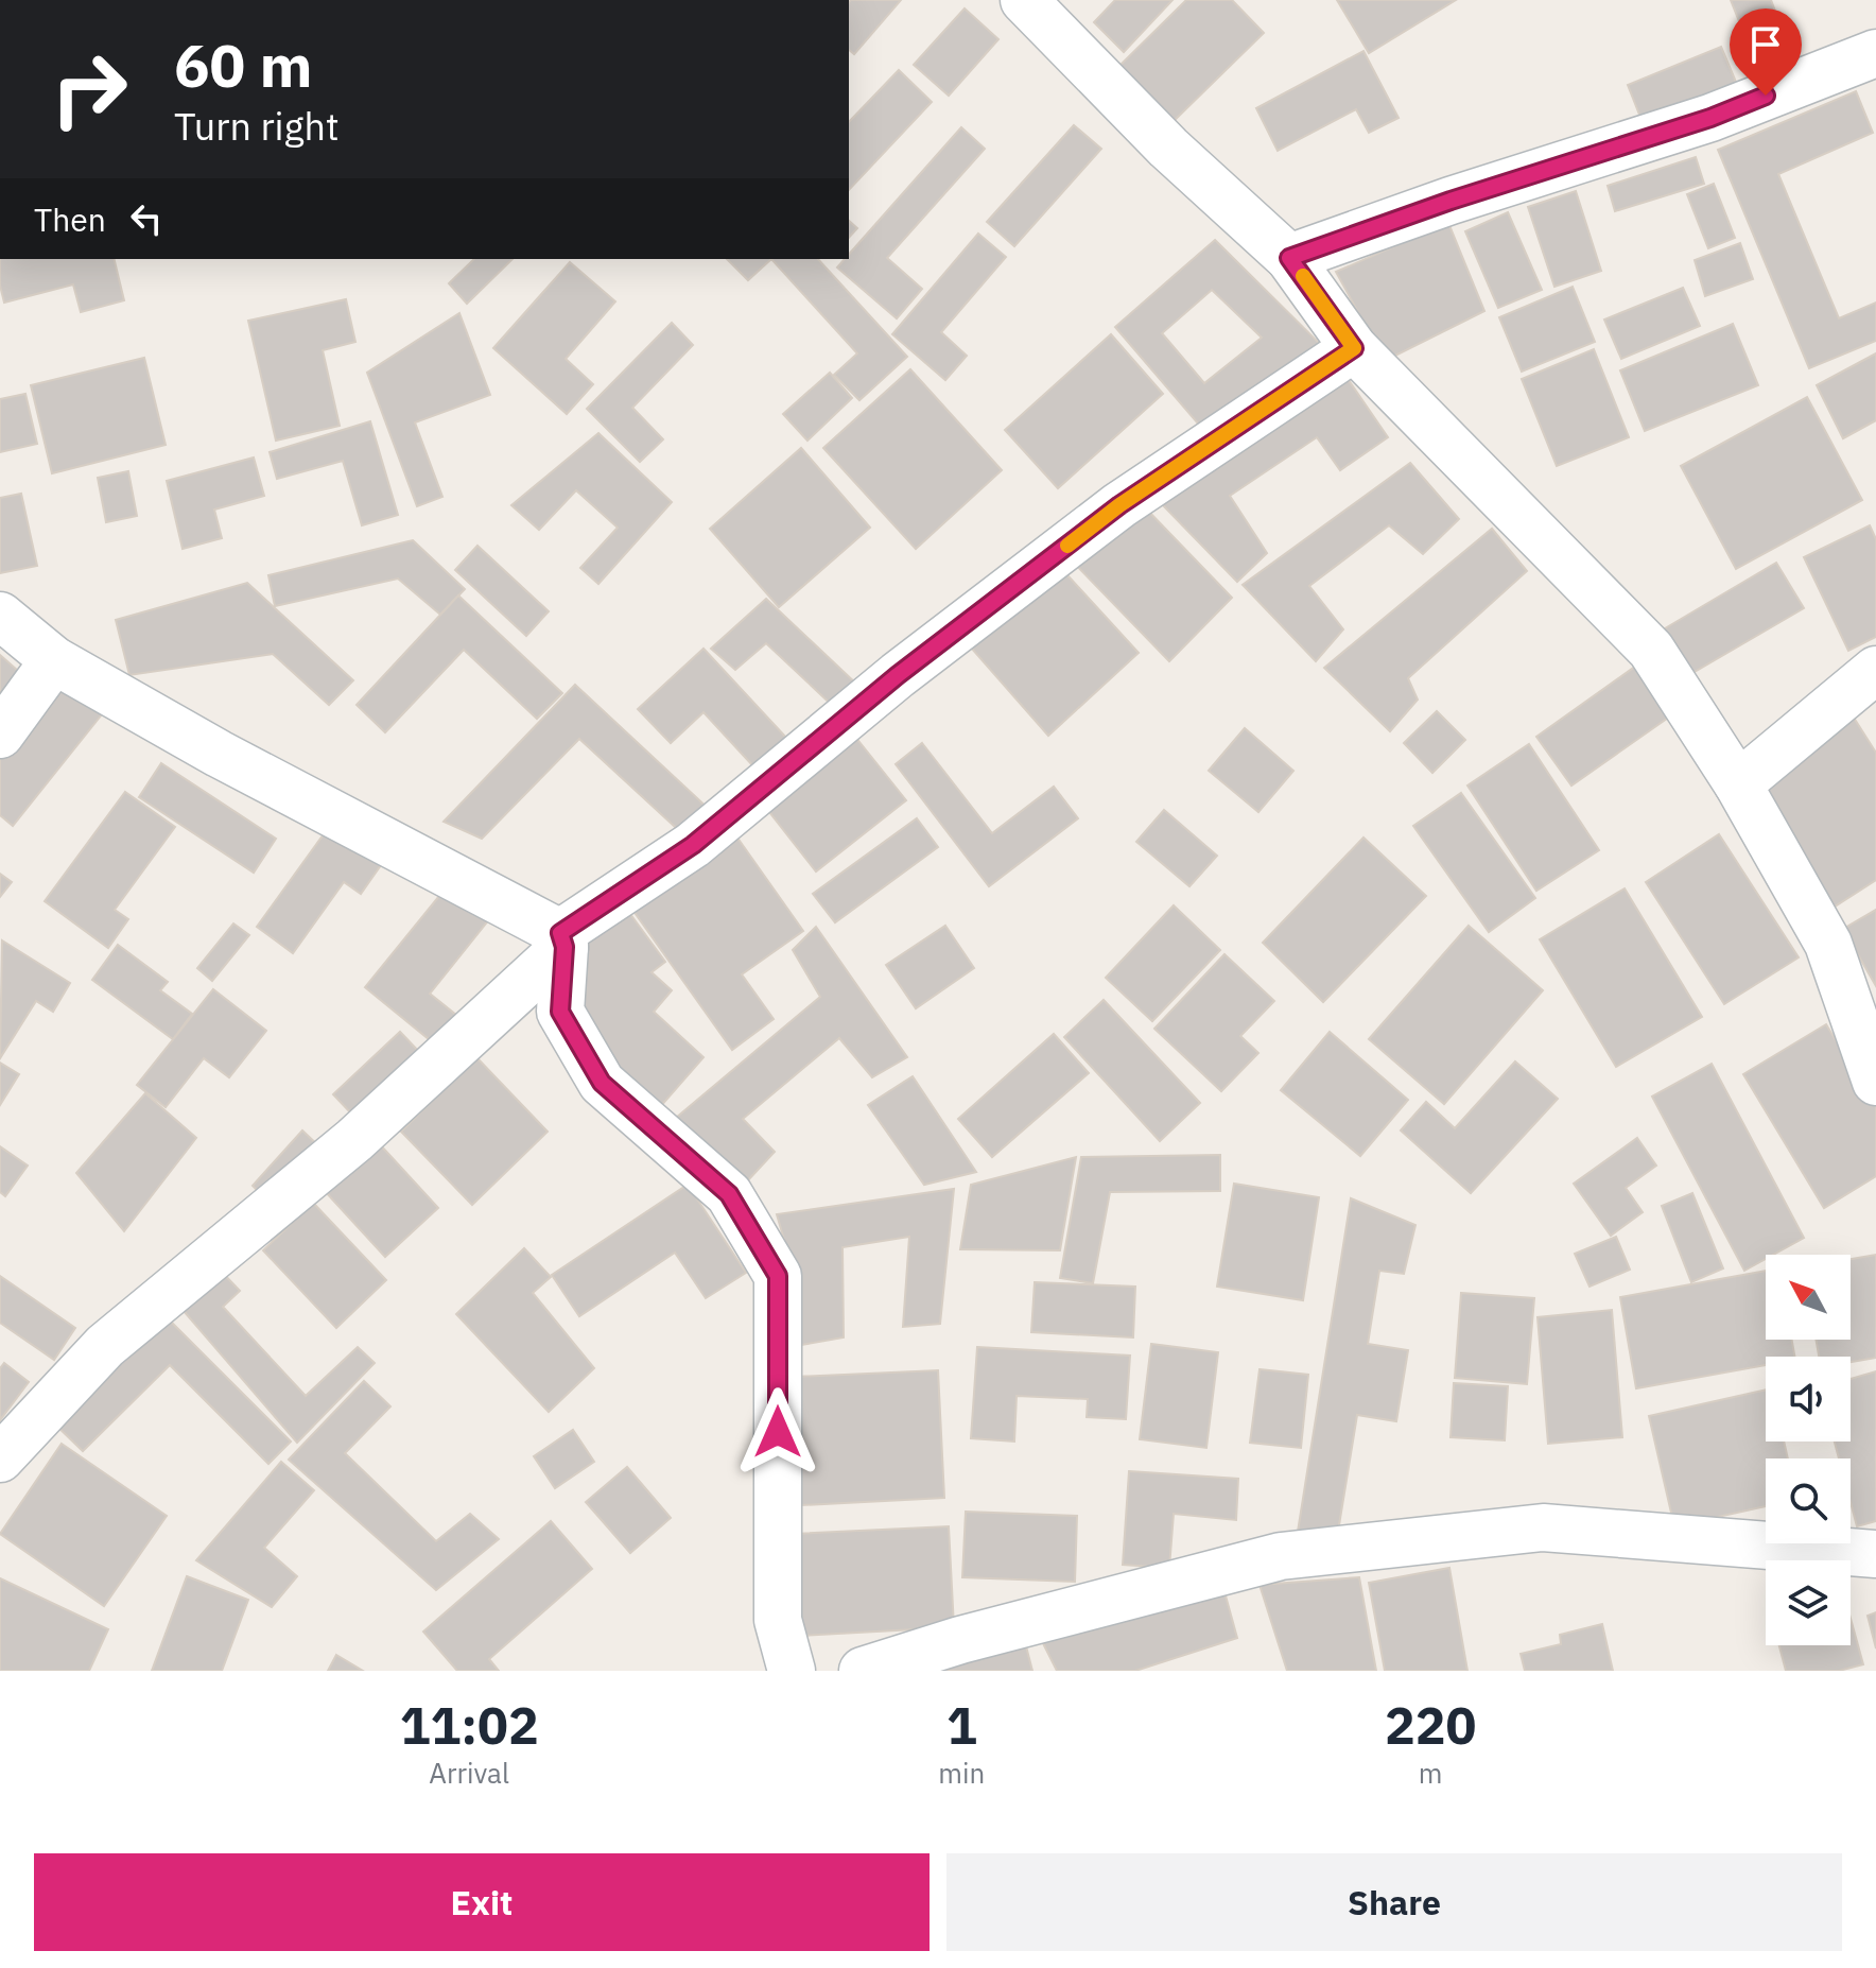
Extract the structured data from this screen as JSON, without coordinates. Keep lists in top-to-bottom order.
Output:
{
  "north": "top left",
  "page": {
    "turn": ["60 m", "Turn right"],
    "then": "Then",
    "eta": [
      "11:02",
      "Arrival",
      "1",
      "min",
      "220",
      "m"
    ],
    "buttons": ["Exit", "Share"]
  }
}
